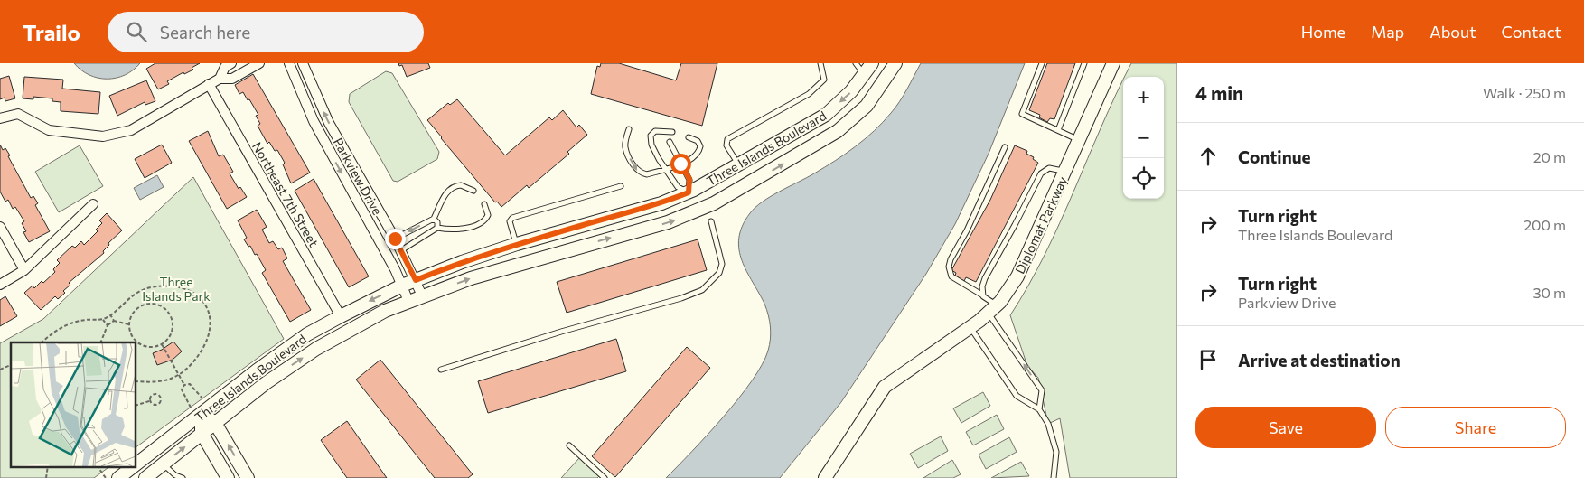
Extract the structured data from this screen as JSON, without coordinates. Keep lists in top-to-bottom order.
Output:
{
  "streets": {
    "street": [
      "Three Islands Boulevard",
      "Parkview Drive",
      "Northeast 7th Street",
      "Diplomat Parkway"
    ]
  },
  "crossings": [
    ["Three Islands Boulevard", "Parkview Drive"],
    ["Three Islands Boulevard", "Northeast 7th Street"]
  ],
  "parks": ["Three Islands Park"],
  "page": {
    "header": "Trailo",
    "search": "Search here",
    "nav": [
      "Home",
      "Map",
      "About",
      "Contact"
    ],
    "heading": ["4 min", "Walk · 250 m"],
    "map_buttons": ["+", "−"],
    "list": [
      ["Continue", "20 m"],
      ["Turn right", "Three Islands Boulevard", "200 m"],
      ["Turn right", "Parkview Drive", "30 m"],
      "Arrive at destination"
    ],
    "buttons": ["Save", "Share"]
  }
}
